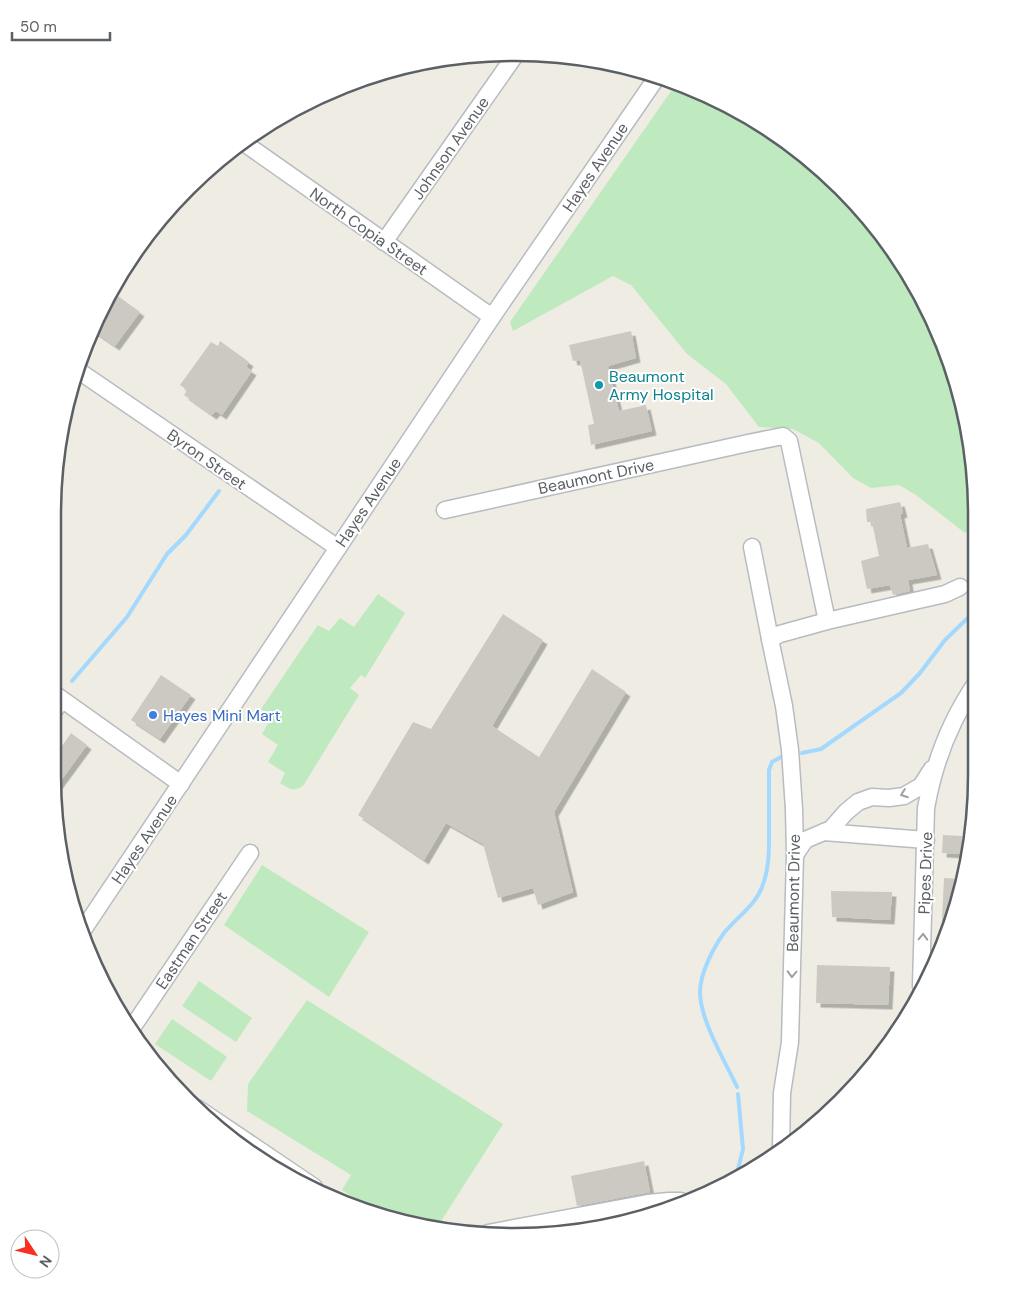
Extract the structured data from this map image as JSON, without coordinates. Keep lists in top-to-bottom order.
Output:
{
  "streets": {
    "street": [
      "Johnson Avenue",
      "Hayes Avenue",
      "North Copia Street",
      "Byron Street",
      "Beaumont Drive",
      "Pipes Drive",
      "Eastman Street"
    ]
  },
  "crossings": [
    ["Johnson Avenue", "North Copia Street"],
    ["Hayes Avenue", "North Copia Street"],
    ["Hayes Avenue", "Byron Street"],
    ["Beaumont Drive", "Pipes Drive"]
  ],
  "places": ["Beaumont Army Hospital", "Hayes Mini Mart"],
  "scale_bar": "50 m",
  "north": "bottom right"
}
